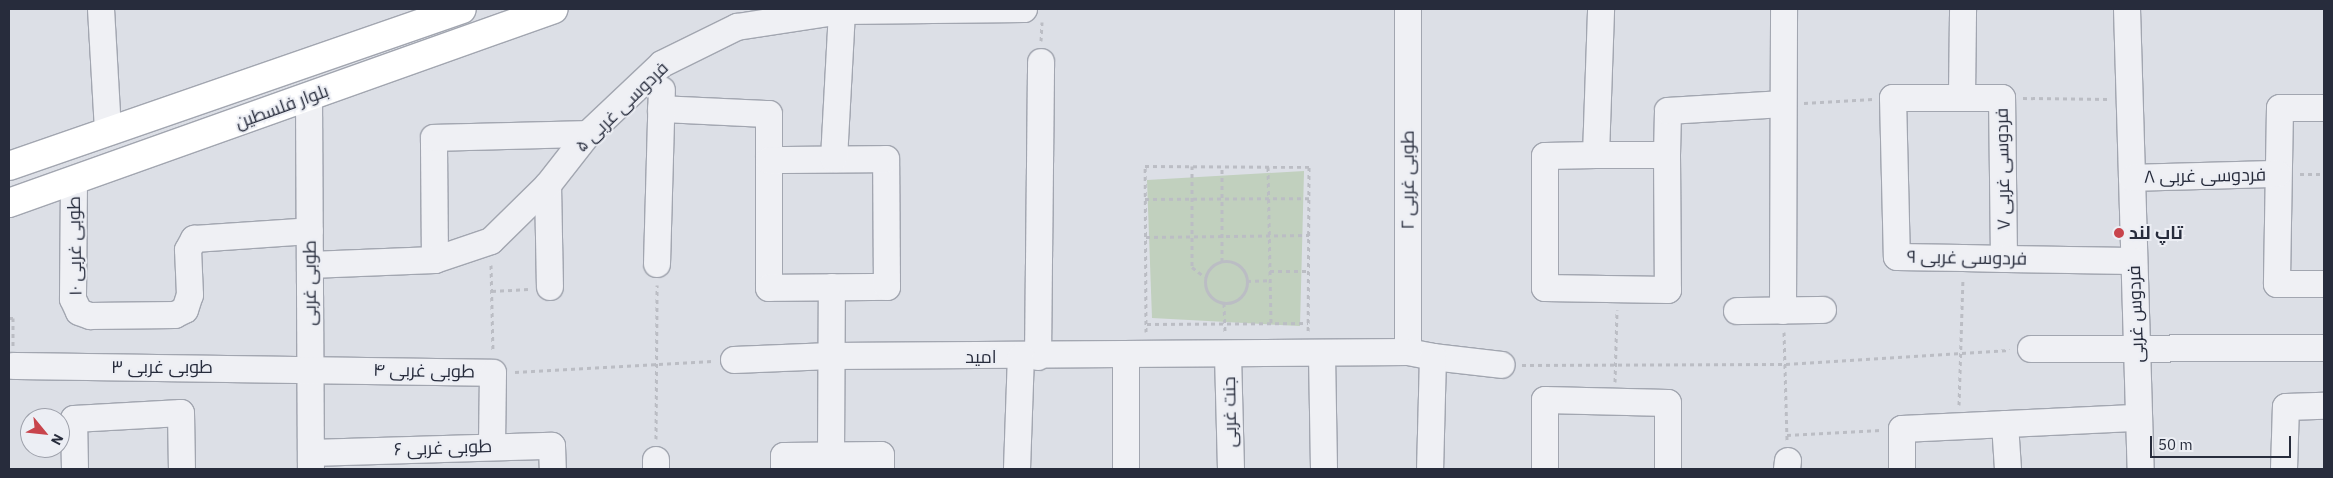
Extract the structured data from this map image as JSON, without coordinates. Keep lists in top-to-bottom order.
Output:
{
  "streets": {
    "main road": ["بلوار فلسطین"],
    "street": [
      "فردوسی غربی ۵",
      "فردوسی غربی ۷",
      "فردوسی غربی ۸",
      "طوبی غربی ۲",
      "طوبی غربی ۱۰",
      "فردوسی غربی ۹",
      "طوبی غربی",
      "فردوس غربی",
      "امید",
      "طوبی غربی ۳",
      "طوبی غربی ۴",
      "جنت غربی",
      "طوبی غربی ۶"
    ]
  },
  "crossings": [
    ["بلوار فلسطین", "طوبی غربی ۱۰"],
    ["بلوار فلسطین", "طوبی غربی"],
    ["فردوسی غربی ۵", "طوبی غربی"],
    ["فردوسی غربی ۷", "فردوسی غربی ۹"],
    ["فردوسی غربی ۸", "فردوس غربی"],
    ["طوبی غربی ۲", "امید"],
    ["طوبی غربی ۱۰", "طوبی غربی"],
    ["فردوسی غربی ۹", "فردوس غربی"],
    ["طوبی غربی", "طوبی غربی ۳"],
    ["طوبی غربی", "طوبی غربی ۴"],
    ["طوبی غربی", "طوبی غربی ۶"],
    ["امید", "جنت غربی"],
    ["طوبی غربی ۳", "طوبی غربی ۴"],
    ["طوبی غربی ۴", "طوبی غربی ۶"]
  ],
  "places": ["تاپ لند"],
  "scale_bar": "50 m",
  "north": "bottom right"
}
